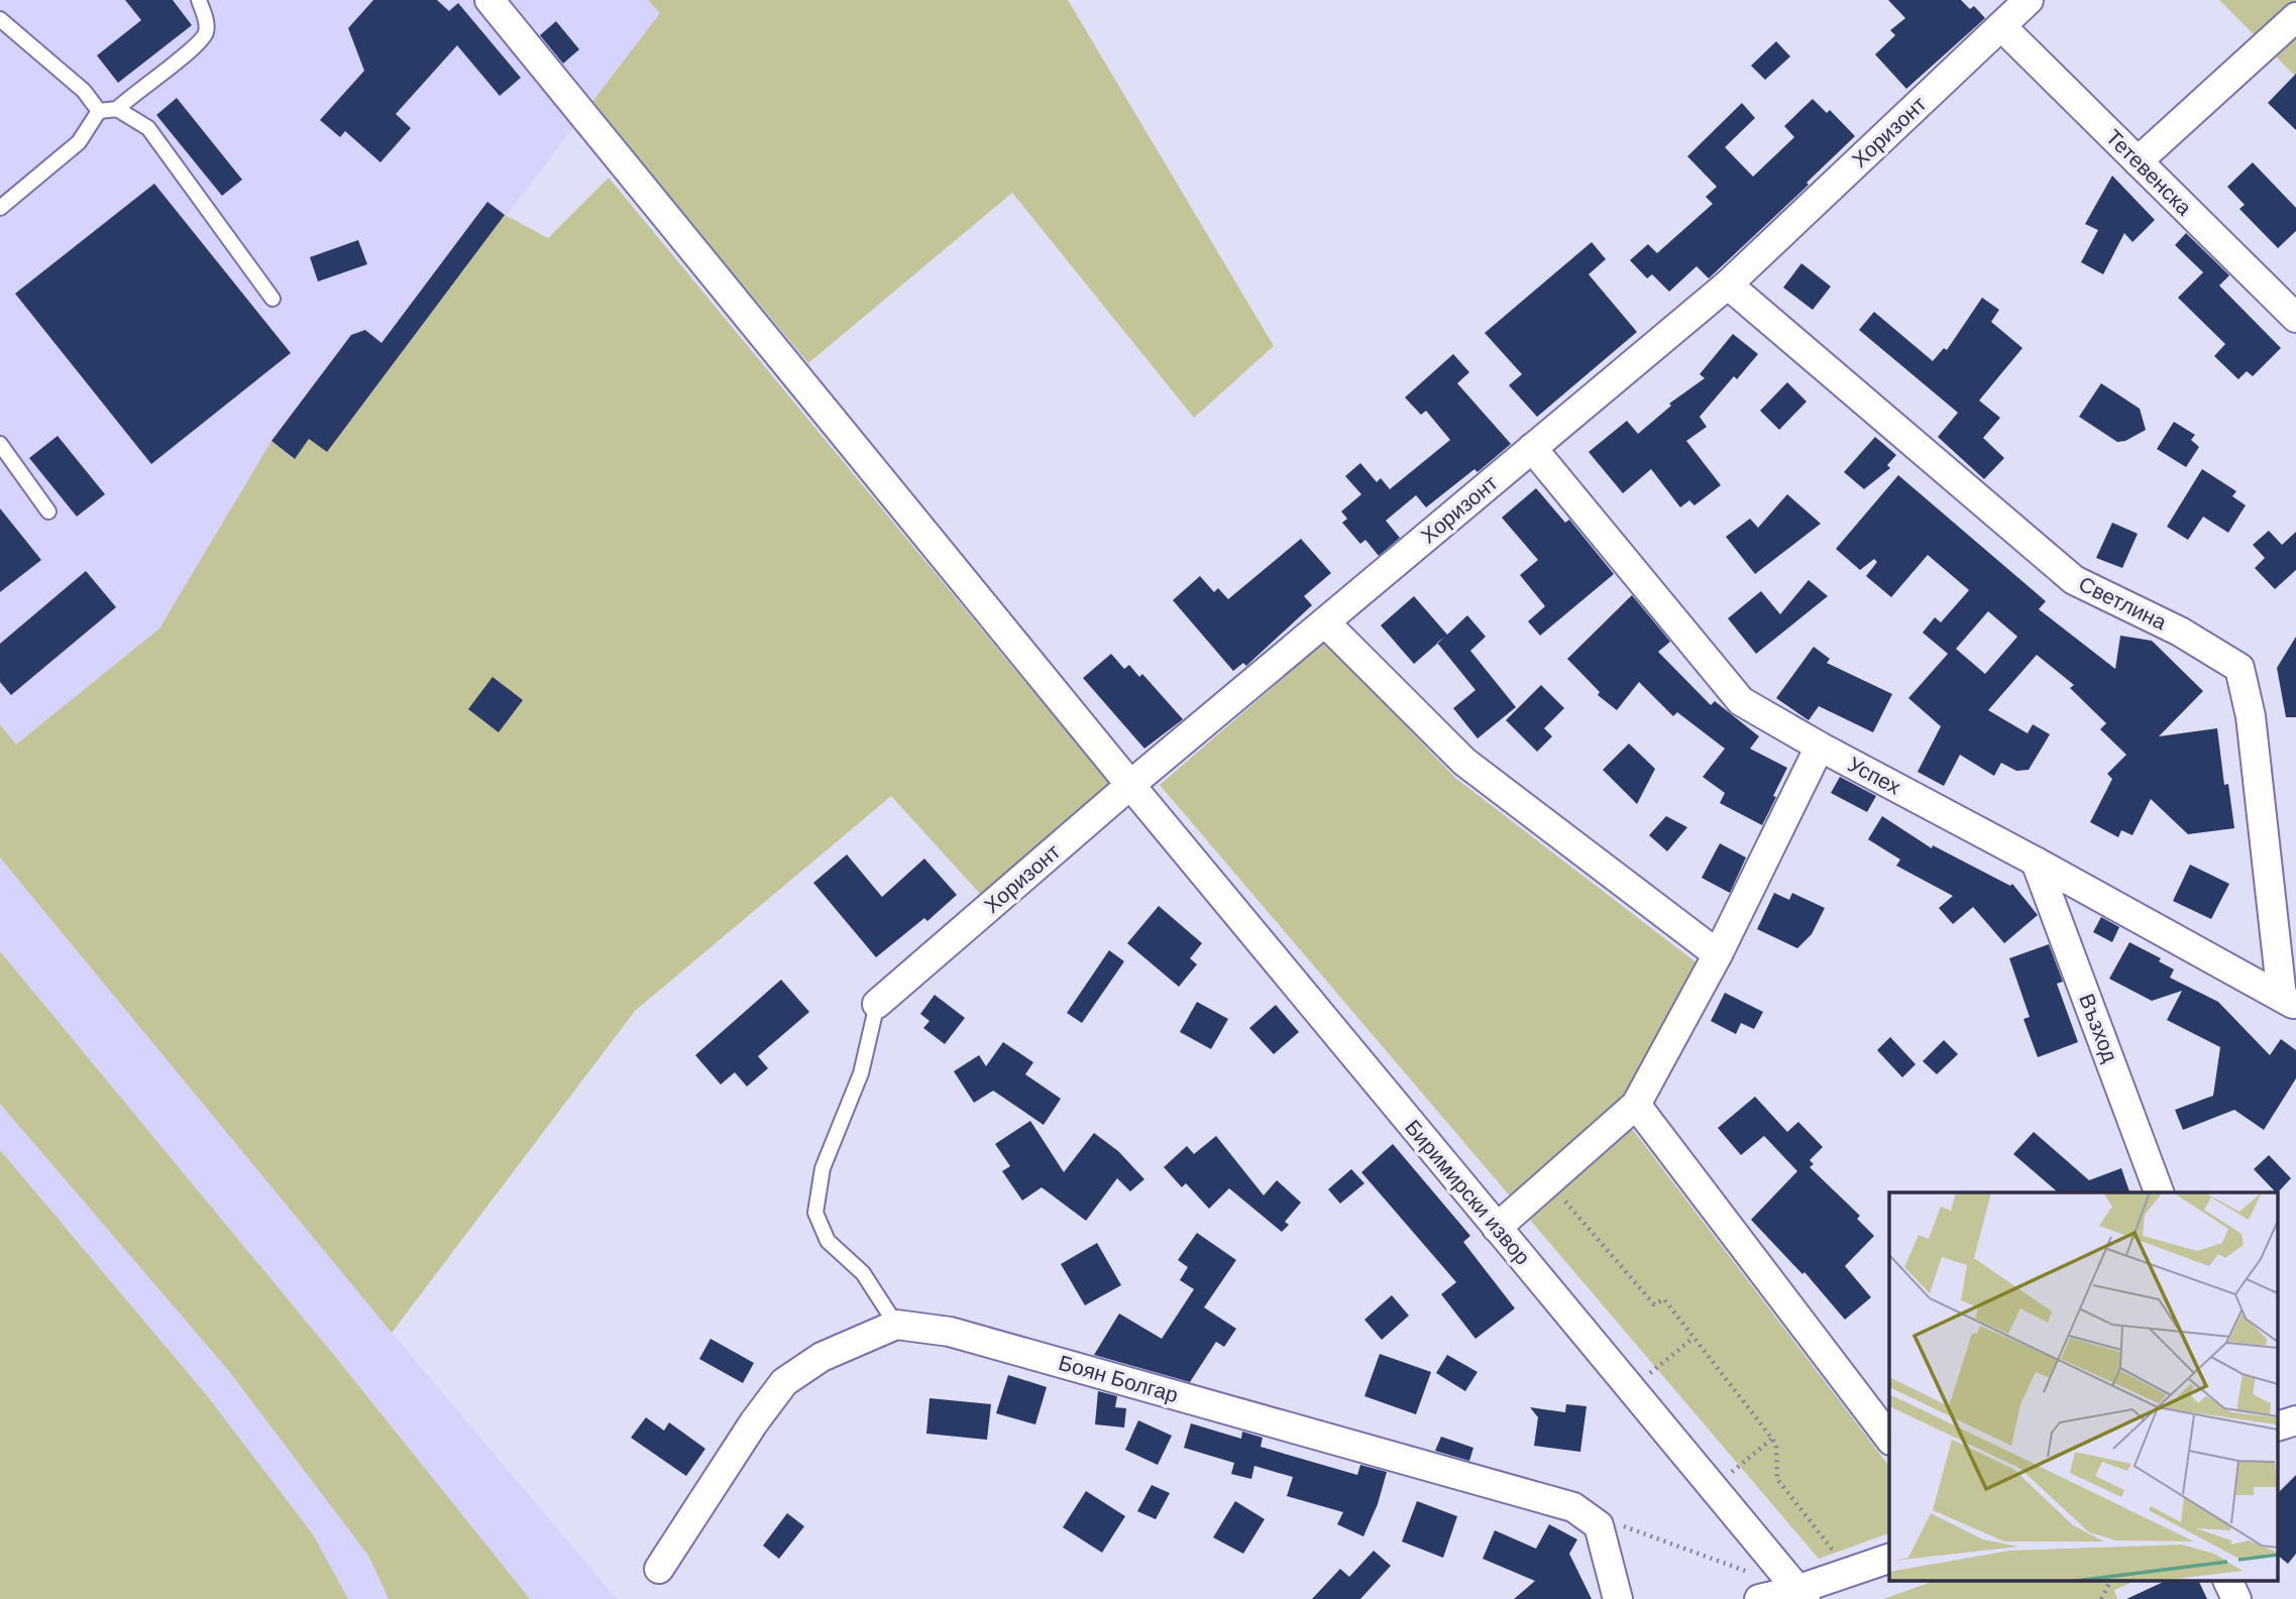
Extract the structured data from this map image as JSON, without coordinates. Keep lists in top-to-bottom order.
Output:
{
  "streets": {
    "street": [
      "Хоризонт",
      "Тетевенска",
      "Светлина",
      "Успех",
      "Възход",
      "Биримирски извор",
      "Боян Болгар"
    ]
  },
  "crossings": [
    ["Хоризонт", "Тетевенска"],
    ["Хоризонт", "Светлина"],
    ["Хоризонт", "Успех"],
    ["Хоризонт", "Биримирски извор"],
    ["Светлина", "Успех"],
    ["Успех", "Възход"]
  ]
}
